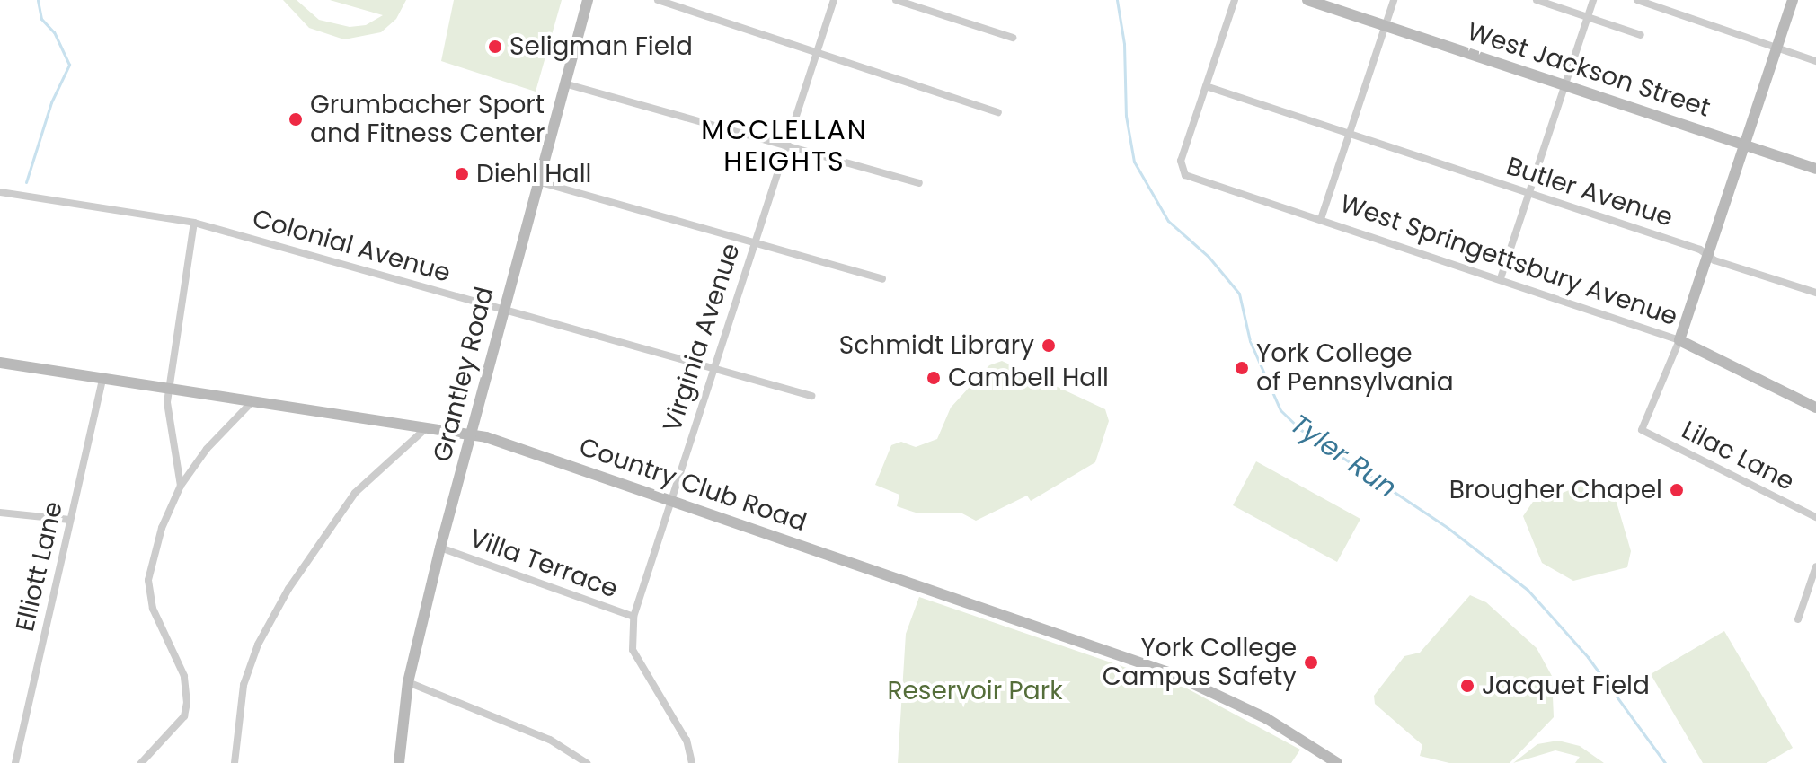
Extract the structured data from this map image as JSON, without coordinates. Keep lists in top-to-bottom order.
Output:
{
  "streets": {
    "street": [
      "West Jackson Street",
      "Butler Avenue",
      "Colonial Avenue",
      "West Springettsbury Avenue",
      "Virginia Avenue",
      "Grantley Road",
      "Lilac Lane",
      "Country Club Road",
      "Villa Terrace",
      "Elliott Lane"
    ]
  },
  "crossings": [
    ["Butler Avenue", "West Springettsbury Avenue"],
    ["Colonial Avenue", "Virginia Avenue"],
    ["Colonial Avenue", "Grantley Road"],
    ["West Springettsbury Avenue", "Lilac Lane"],
    ["Virginia Avenue", "Country Club Road"],
    ["Virginia Avenue", "Villa Terrace"],
    ["Grantley Road", "Country Club Road"],
    ["Grantley Road", "Villa Terrace"],
    ["Country Club Road", "Elliott Lane"]
  ],
  "districts": ["MCCLELLAN HEIGHTS"],
  "water": ["Tyler Run"],
  "parks": ["Reservoir Park"],
  "places": [
    "Seligman Field",
    "Grumbacher Sport and Fitness Center",
    "Diehl Hall",
    "Schmidt Library",
    "York College of Pennsylvania",
    "Cambell Hall",
    "Brougher Chapel",
    "York College Campus Safety",
    "Jacquet Field"
  ]
}
